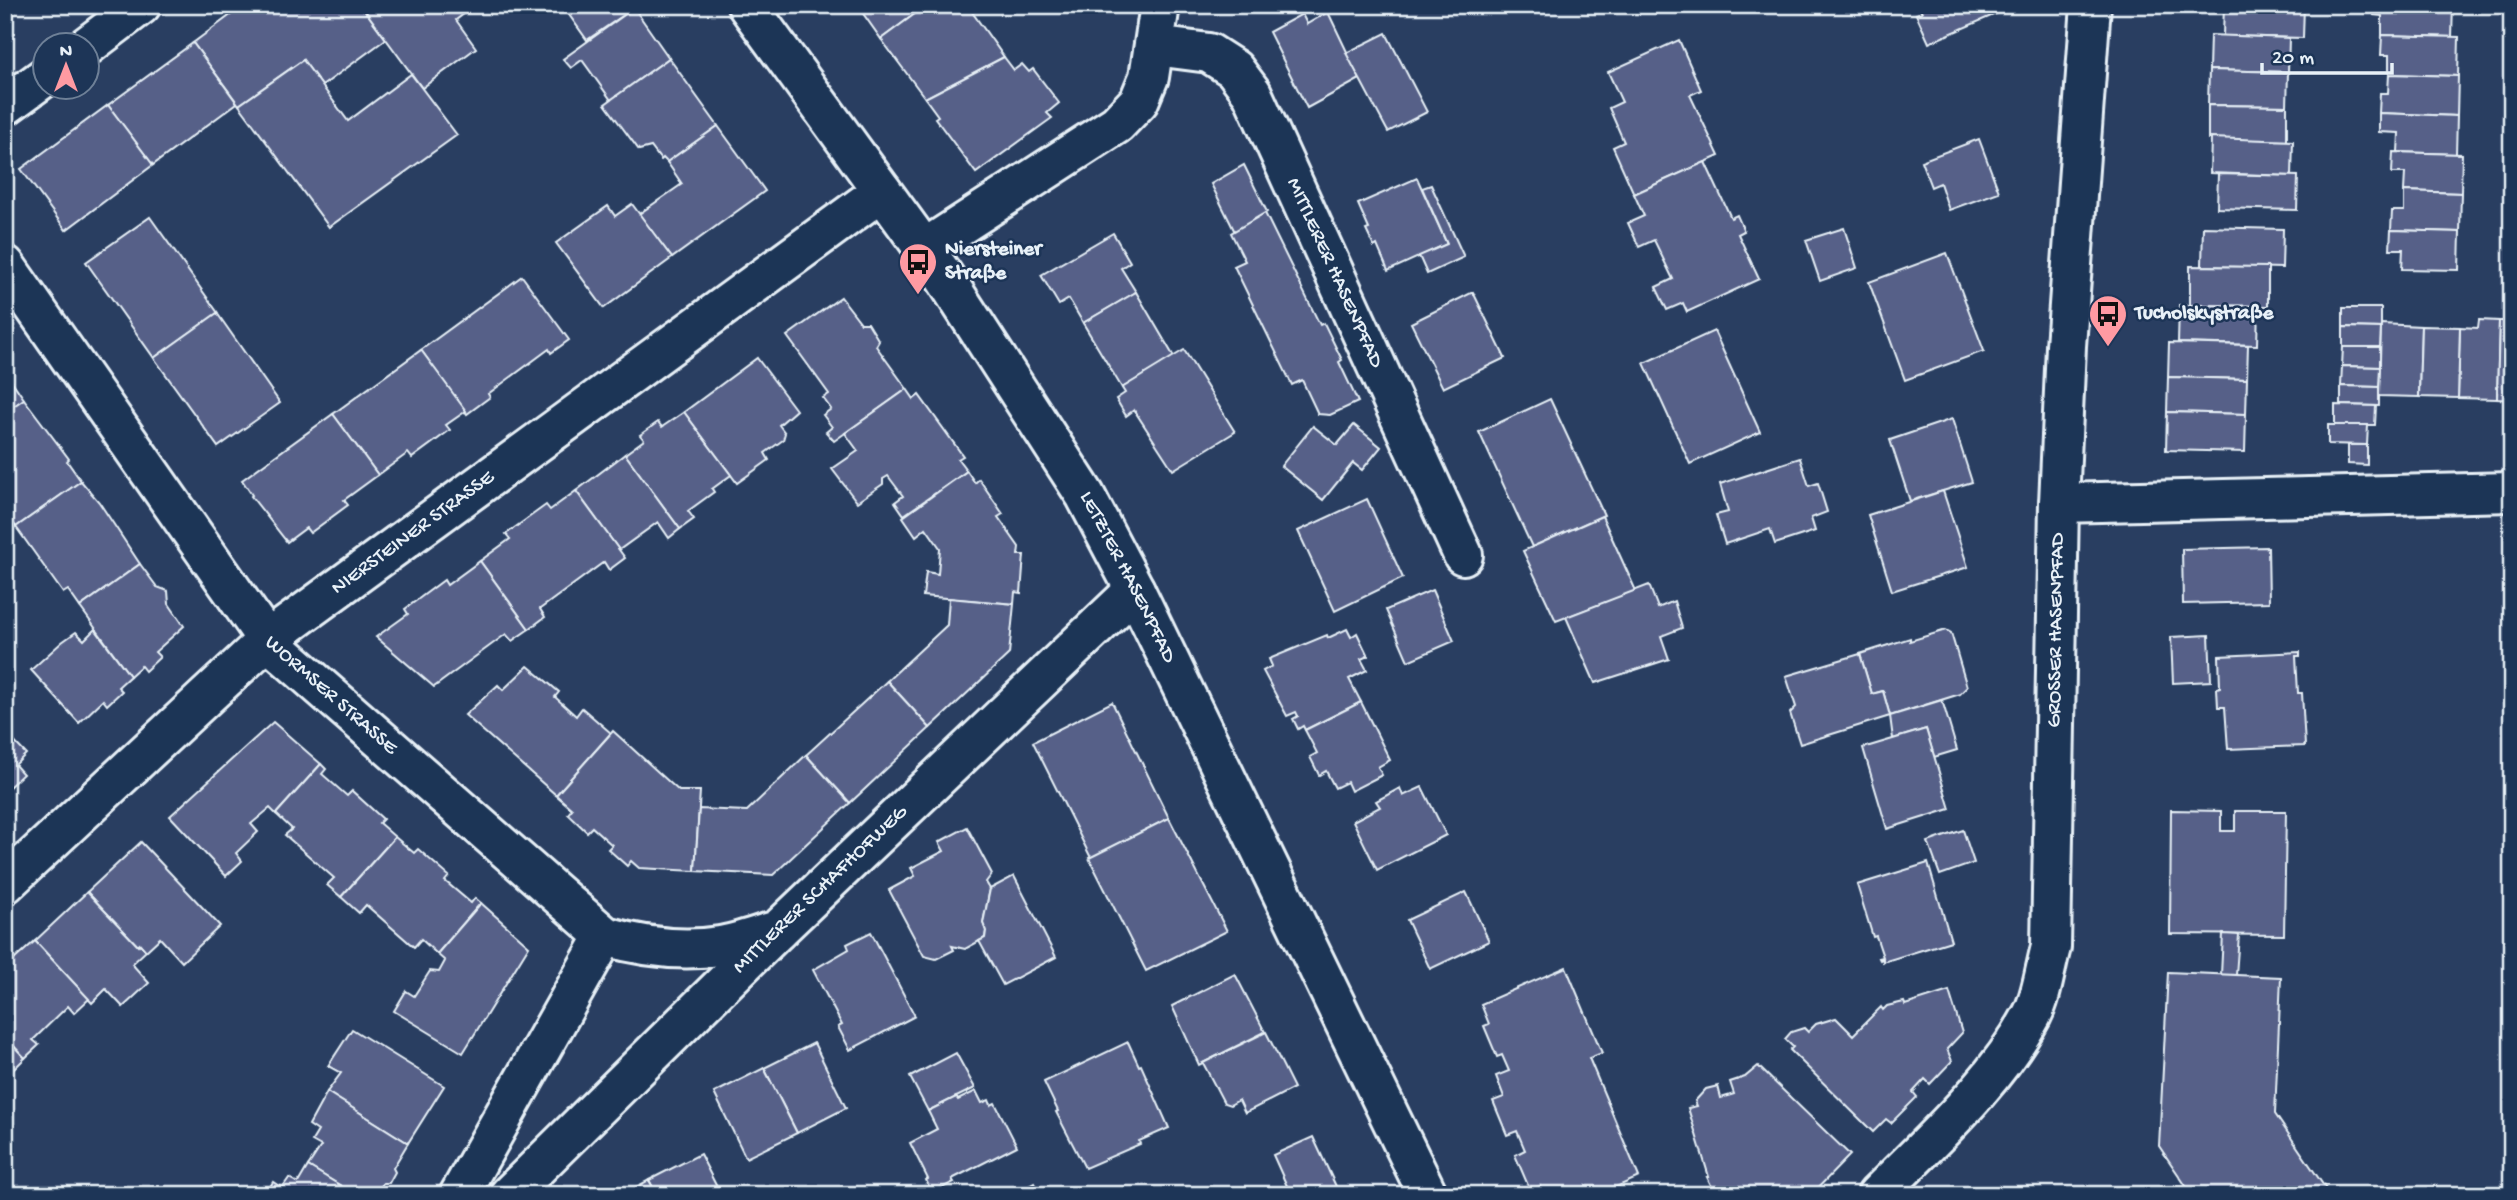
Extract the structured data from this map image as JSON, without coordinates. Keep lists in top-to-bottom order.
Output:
{
  "streets": {
    "street": [
      "MITTLERER HASENPFAD",
      "NIERSTEINER STRASSE",
      "LETZTER HASENPFAD",
      "GROSSER HASENPFAD",
      "WORMSER STRASSE",
      "MITTLERER SCHAFHOFWEG"
    ]
  },
  "crossings": [
    ["NIERSTEINER STRASSE", "LETZTER HASENPFAD"],
    ["NIERSTEINER STRASSE", "WORMSER STRASSE"],
    ["LETZTER HASENPFAD", "MITTLERER SCHAFHOFWEG"],
    ["WORMSER STRASSE", "MITTLERER SCHAFHOFWEG"]
  ],
  "places": {
    "bus stop": ["Niersteiner Straße", "Tucholskystraße"]
  },
  "scale_bar": "20 m",
  "north": "top"
}
